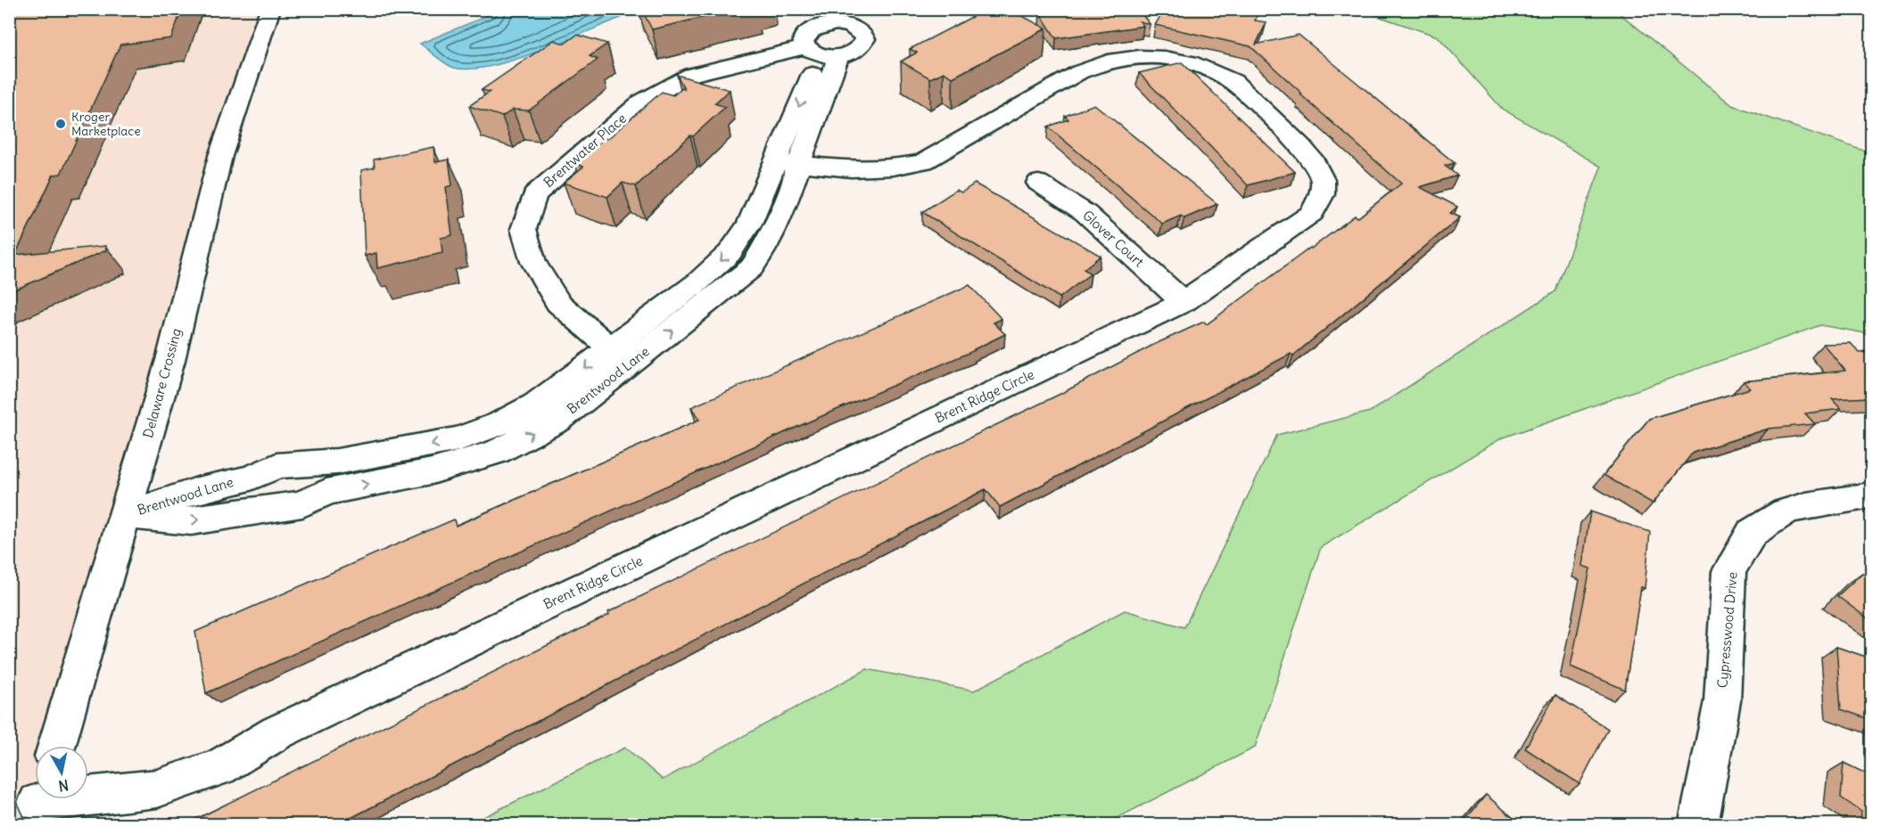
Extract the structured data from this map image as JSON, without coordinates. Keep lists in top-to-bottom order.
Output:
{
  "streets": {
    "street": [
      "Brentwater Place",
      "Glover Court",
      "Brentwood Lane",
      "Delaware Crossing",
      "Brent Ridge Circle",
      "Cypresswood Drive"
    ]
  },
  "crossings": [
    ["Brentwater Place", "Brentwood Lane"],
    ["Glover Court", "Brent Ridge Circle"],
    ["Brentwood Lane", "Delaware Crossing"],
    ["Brentwood Lane", "Brent Ridge Circle"]
  ],
  "places": ["Kroger Marketplace"],
  "north": "bottom"
}
